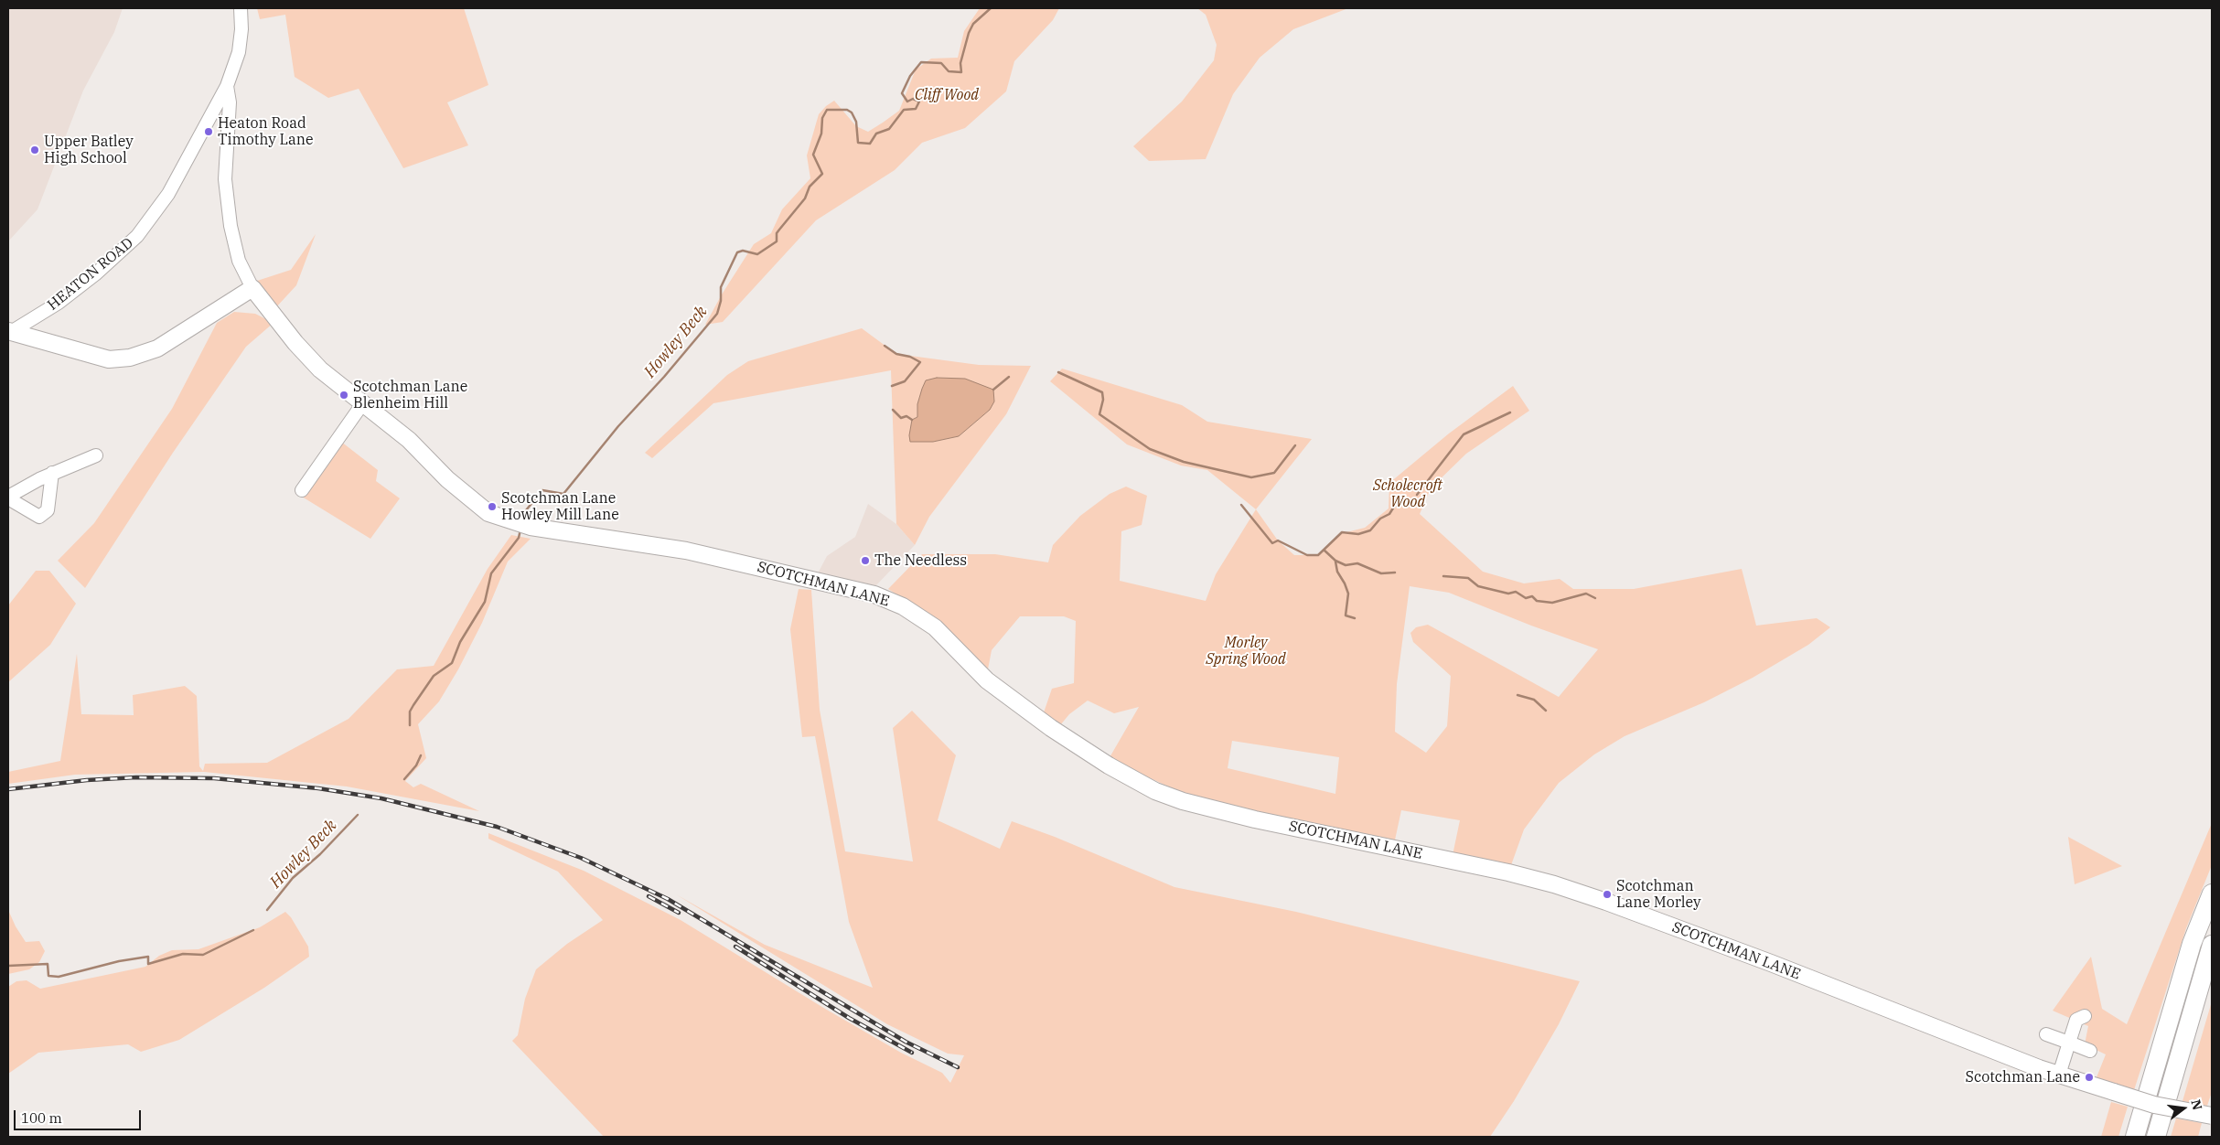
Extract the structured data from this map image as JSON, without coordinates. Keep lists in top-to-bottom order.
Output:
{
  "streets": {
    "main road": ["SCOTCHMAN LANE"],
    "street": ["HEATON ROAD"]
  },
  "water": ["Howley Beck"],
  "parks": ["Cliff Wood", "Scholecroft Wood", "Morley Spring Wood"],
  "places": [
    "Heaton Road Timothy Lane",
    "Upper Batley High School",
    "Scotchman Lane Blenheim Hill",
    "Scotchman Lane Howley Mill Lane",
    "The Needless",
    "Scotchman Lane Morley",
    "Scotchman Lane"
  ],
  "scale_bar": "100 m",
  "north": "right"
}
